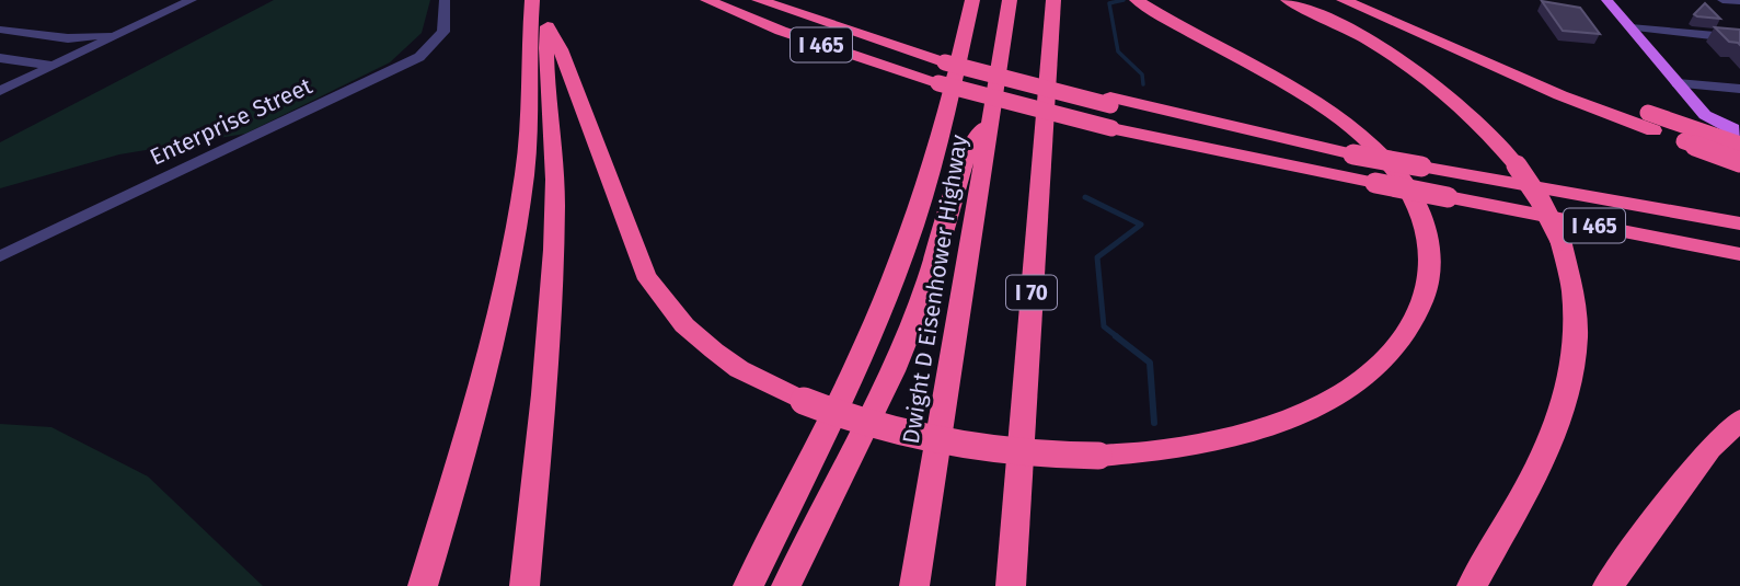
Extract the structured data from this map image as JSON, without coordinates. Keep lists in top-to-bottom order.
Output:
{
  "streets": {
    "highway": ["I 465", "Dwight D Eisenhower Highway", "I 70"],
    "street": ["Enterprise Street"]
  }
}
